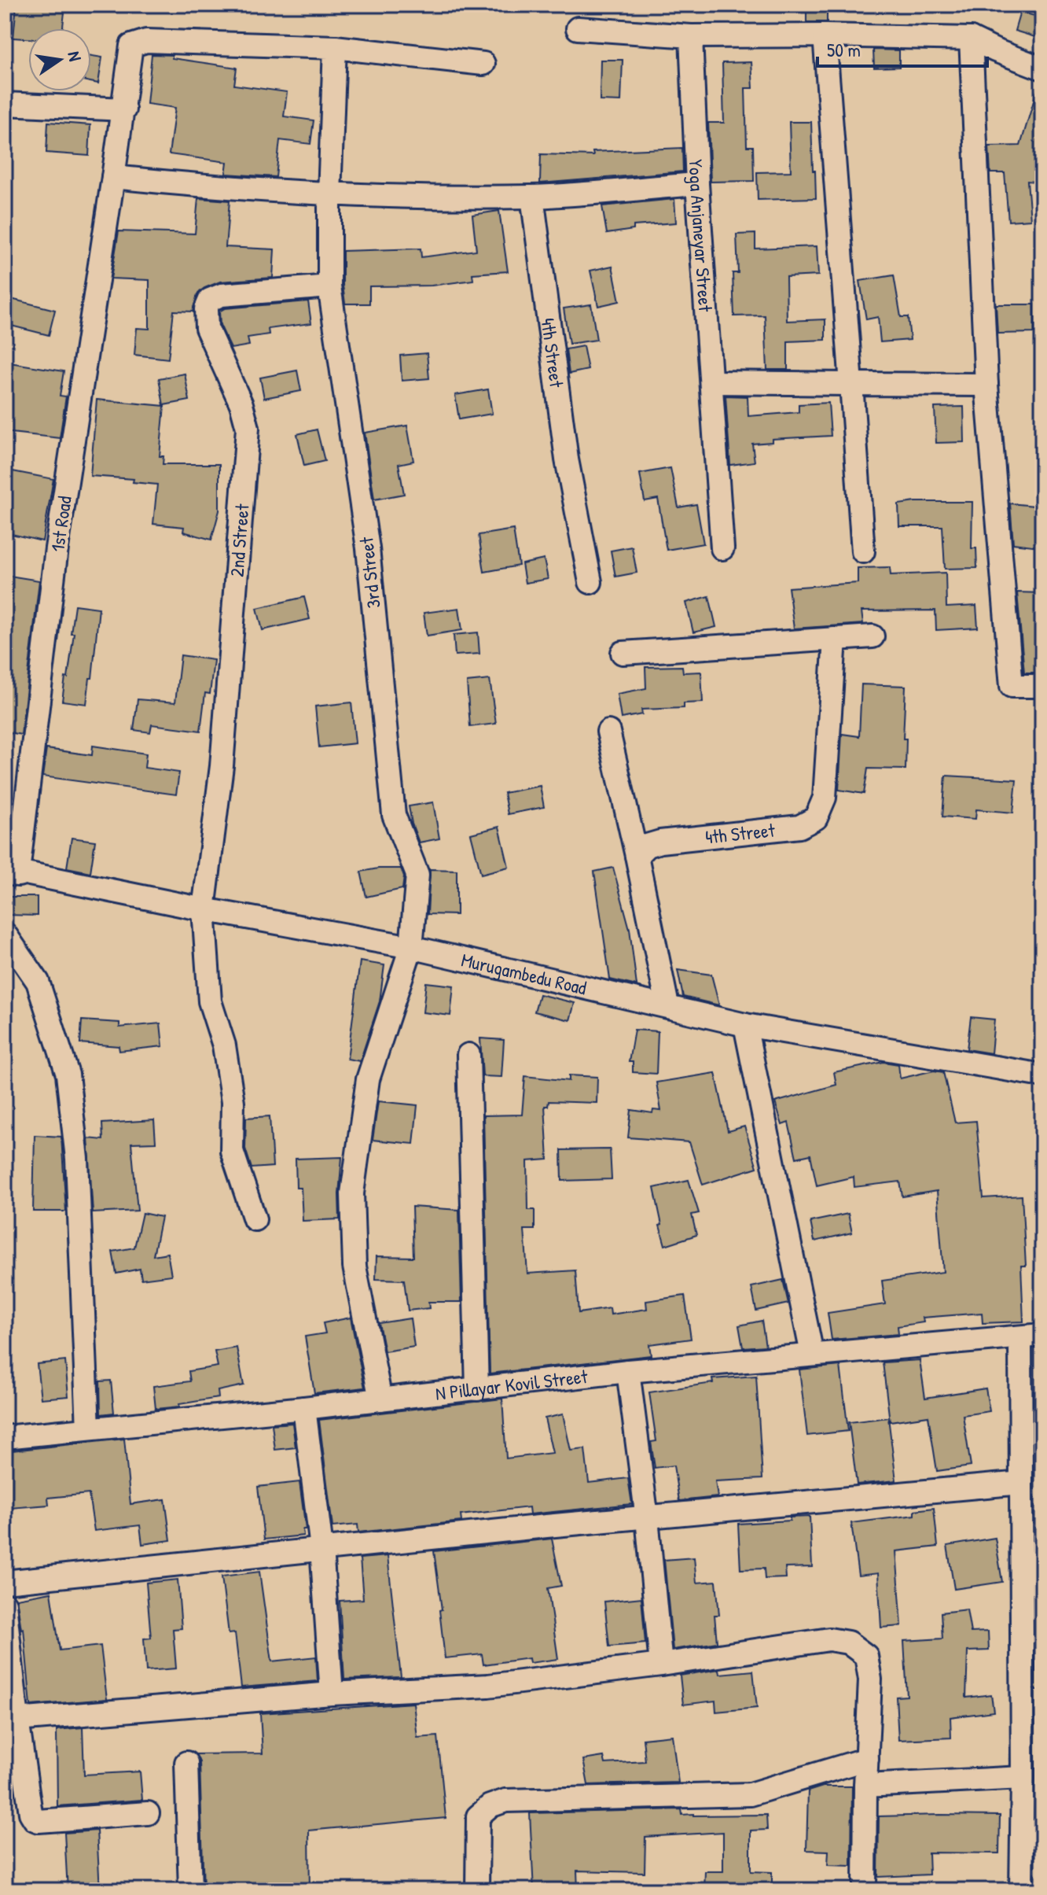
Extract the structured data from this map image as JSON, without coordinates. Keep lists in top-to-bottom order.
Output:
{
  "streets": {
    "street": [
      "Yoga Anjaneyar Street",
      "4th Street",
      "1st Road",
      "2nd Street",
      "3rd Street",
      "Murugambedu Road",
      "N Pillayar Kovil Street"
    ]
  },
  "crossings": [
    ["1st Road", "3rd Street"],
    ["1st Road", "Murugambedu Road"],
    ["2nd Street", "3rd Street"],
    ["2nd Street", "Murugambedu Road"],
    ["3rd Street", "Murugambedu Road"],
    ["3rd Street", "N Pillayar Kovil Street"]
  ],
  "scale_bar": "50 m",
  "north": "right"
}
